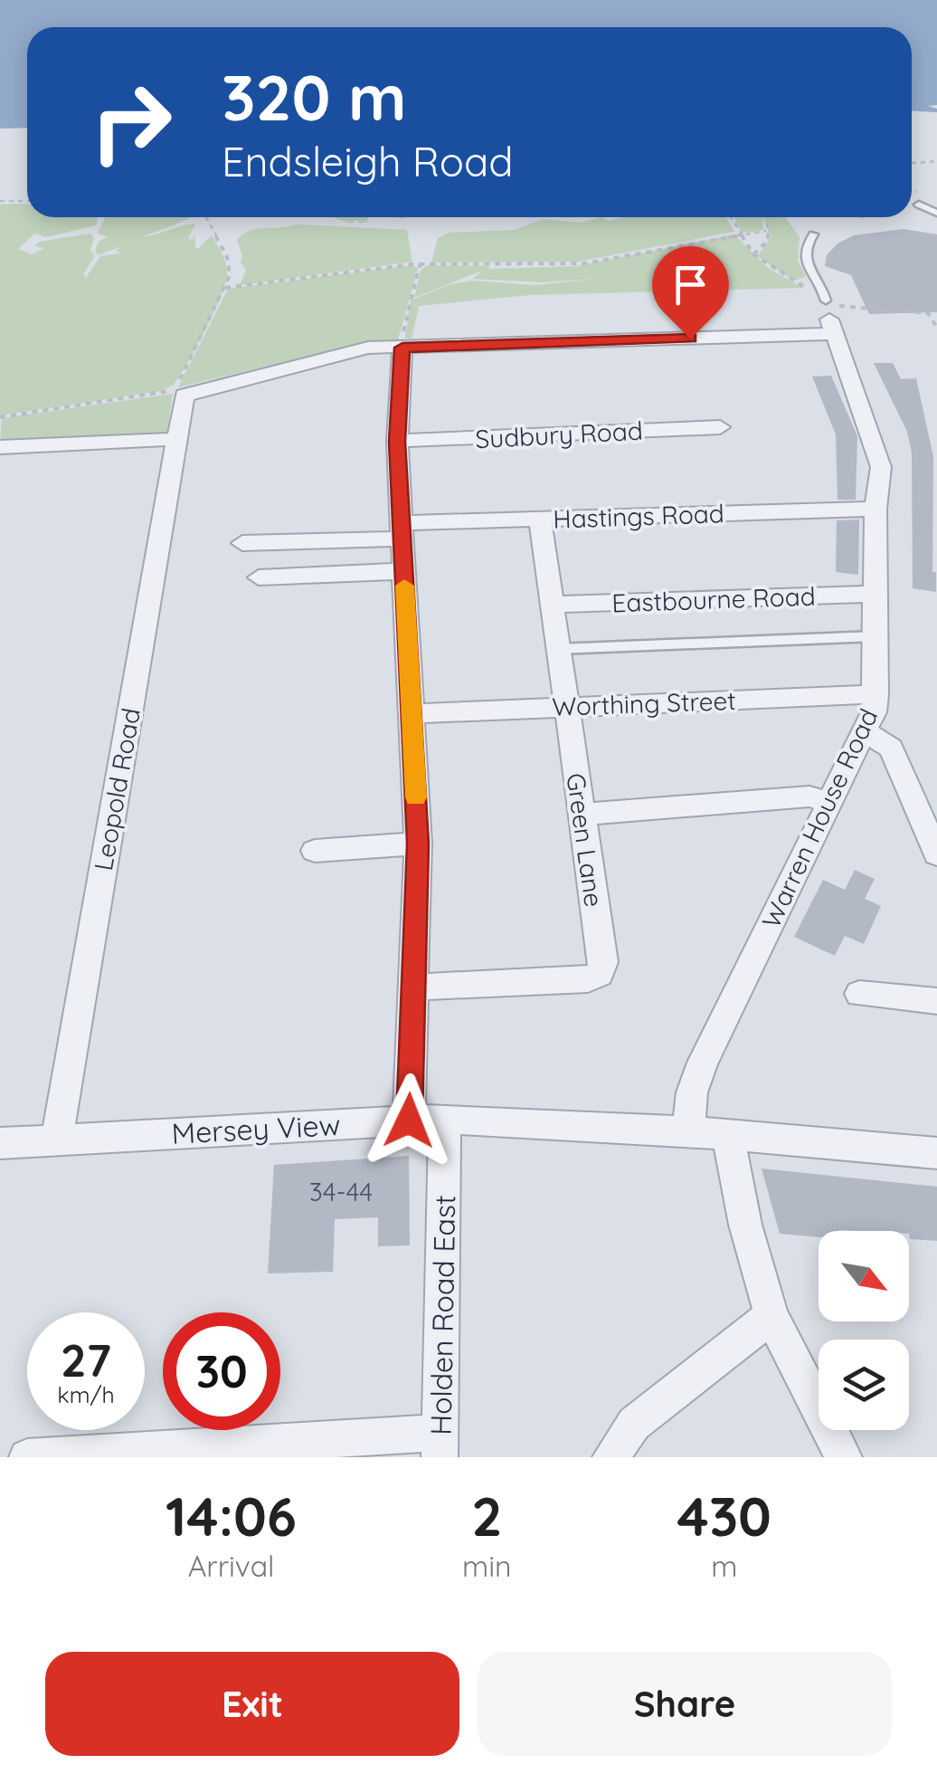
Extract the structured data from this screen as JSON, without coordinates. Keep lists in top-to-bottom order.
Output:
{
  "streets": {
    "street": [
      "Sudbury Road",
      "Hastings Road",
      "Eastbourne Road",
      "Worthing Street",
      "Leopold Road",
      "Warren House Road",
      "Green Lane",
      "Mersey View",
      "Holden Road East"
    ]
  },
  "crossings": [
    ["Hastings Road", "Warren House Road"],
    ["Hastings Road", "Green Lane"],
    ["Eastbourne Road", "Warren House Road"],
    ["Eastbourne Road", "Green Lane"],
    ["Worthing Street", "Warren House Road"],
    ["Worthing Street", "Green Lane"],
    ["Leopold Road", "Mersey View"],
    ["Warren House Road", "Mersey View"],
    ["Mersey View", "Holden Road East"]
  ],
  "house_numbers": ["34-44"],
  "north": "bottom right",
  "page": {
    "turn": ["320 m", "Endsleigh Road"],
    "speed": "27 km/h",
    "limit": "30",
    "eta": [
      "14:06",
      "Arrival",
      "2",
      "min",
      "430",
      "m"
    ],
    "buttons": ["Exit", "Share"]
  }
}
